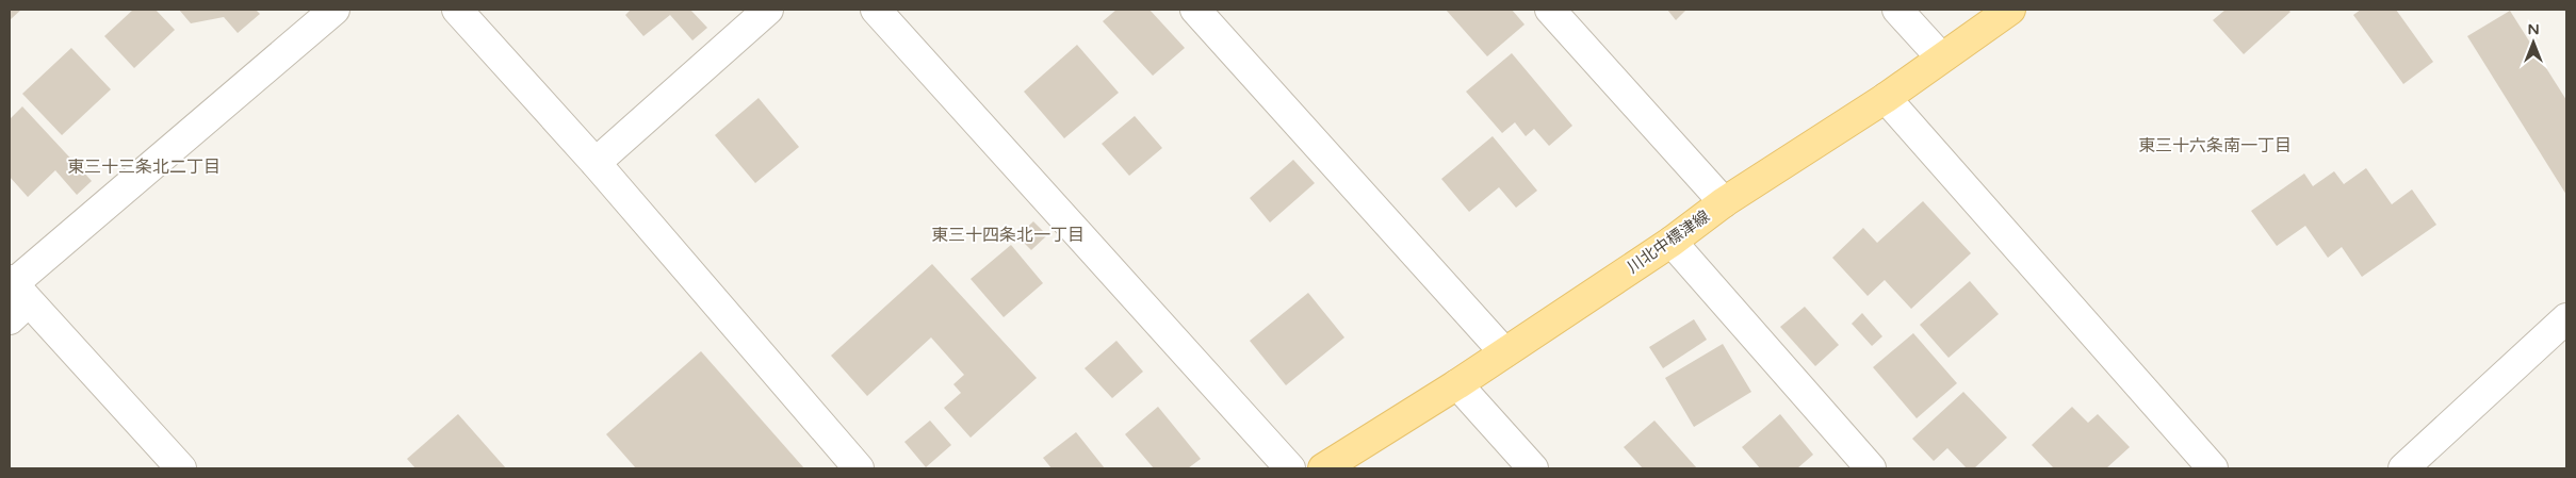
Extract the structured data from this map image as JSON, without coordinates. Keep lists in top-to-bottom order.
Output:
{
  "streets": {
    "main road": ["川北中標津線"]
  },
  "districts": ["東三十六条南一丁目", "東三十三条北二丁目", "東三十四条北一丁目"],
  "north": "top"
}
